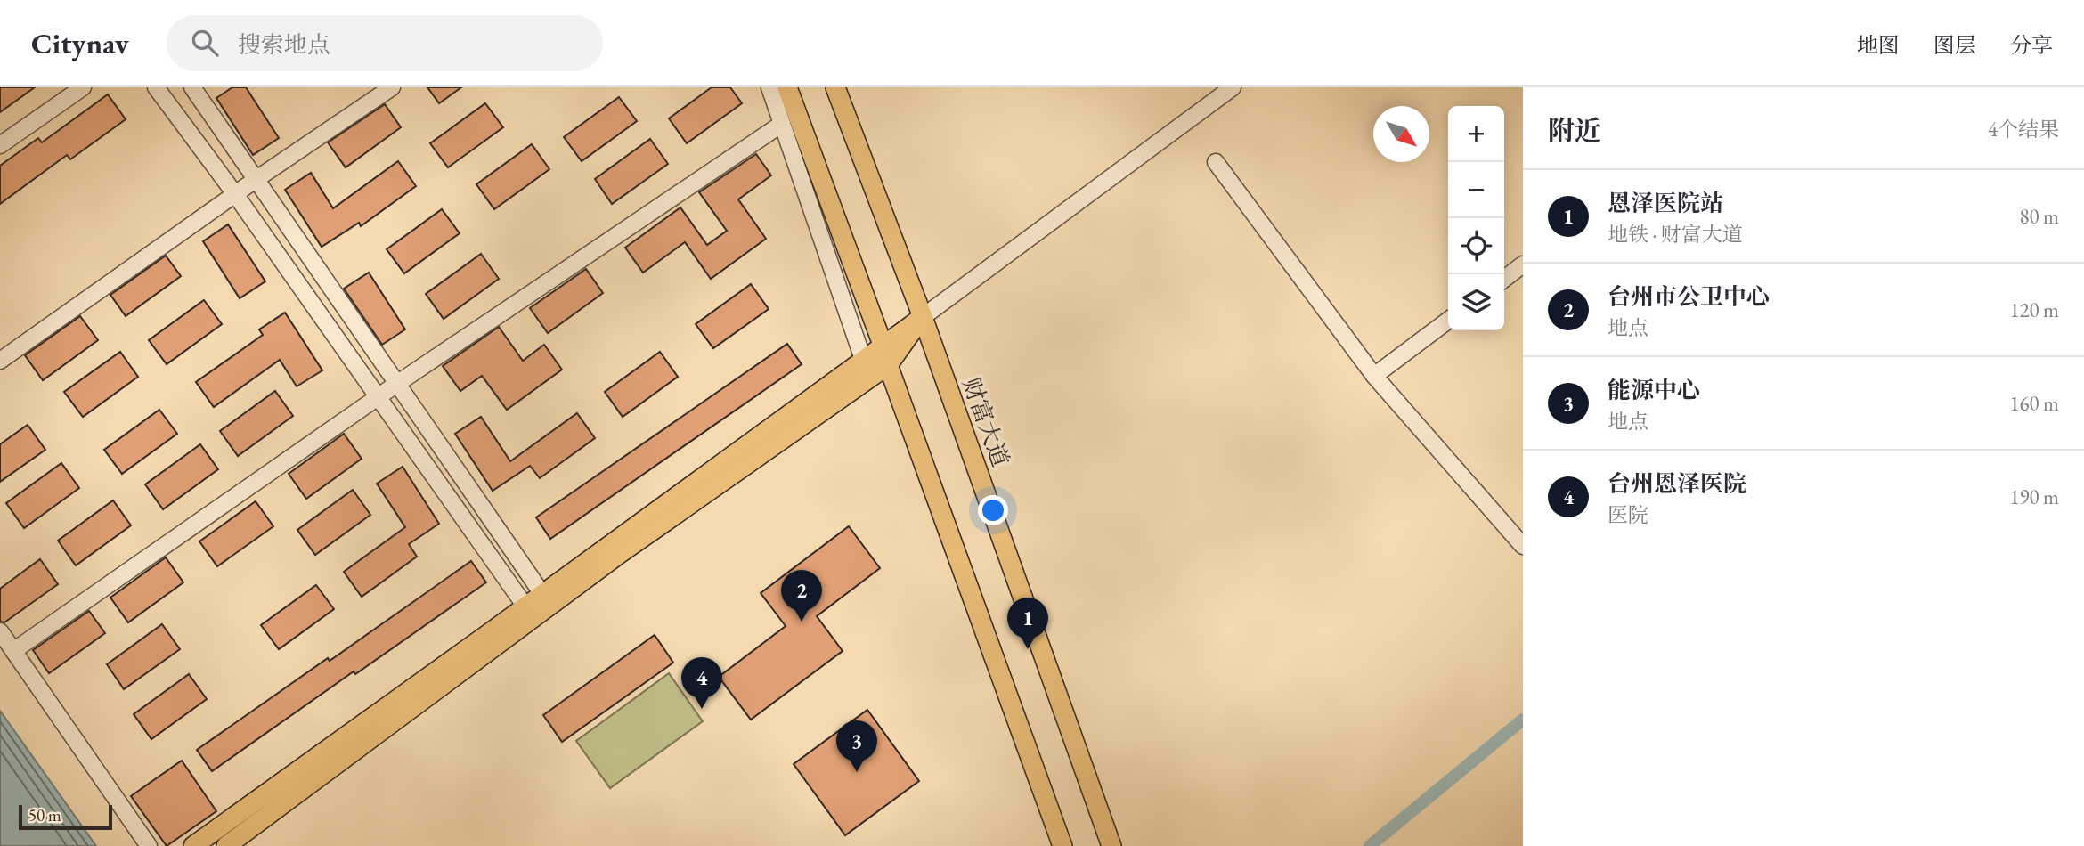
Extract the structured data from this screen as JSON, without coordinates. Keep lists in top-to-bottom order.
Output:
{
  "streets": {
    "main road": ["财富大道"]
  },
  "scale_bar": "50 m",
  "north": "bottom right",
  "page": {
    "header": "Citynav",
    "search": "搜索地点",
    "nav": ["地图", "图层", "分享"],
    "heading": ["附近", "4个结果"],
    "map_buttons": ["+", "−"],
    "list": [
      {
        "mark": "1",
        "name": "恩泽医院站",
        "note": "地铁 · 财富大道",
        "value": "80 m"
      },
      {
        "mark": "2",
        "name": "台州市公卫中心",
        "note": "地点",
        "value": "120 m"
      },
      {
        "mark": "3",
        "name": "能源中心",
        "note": "地点",
        "value": "160 m"
      },
      {
        "mark": "4",
        "name": "台州恩泽医院",
        "note": "医院",
        "value": "190 m"
      }
    ],
    "pins": [
      "2",
      "1",
      "4",
      "3"
    ],
    "scale": "50 m"
  }
}
